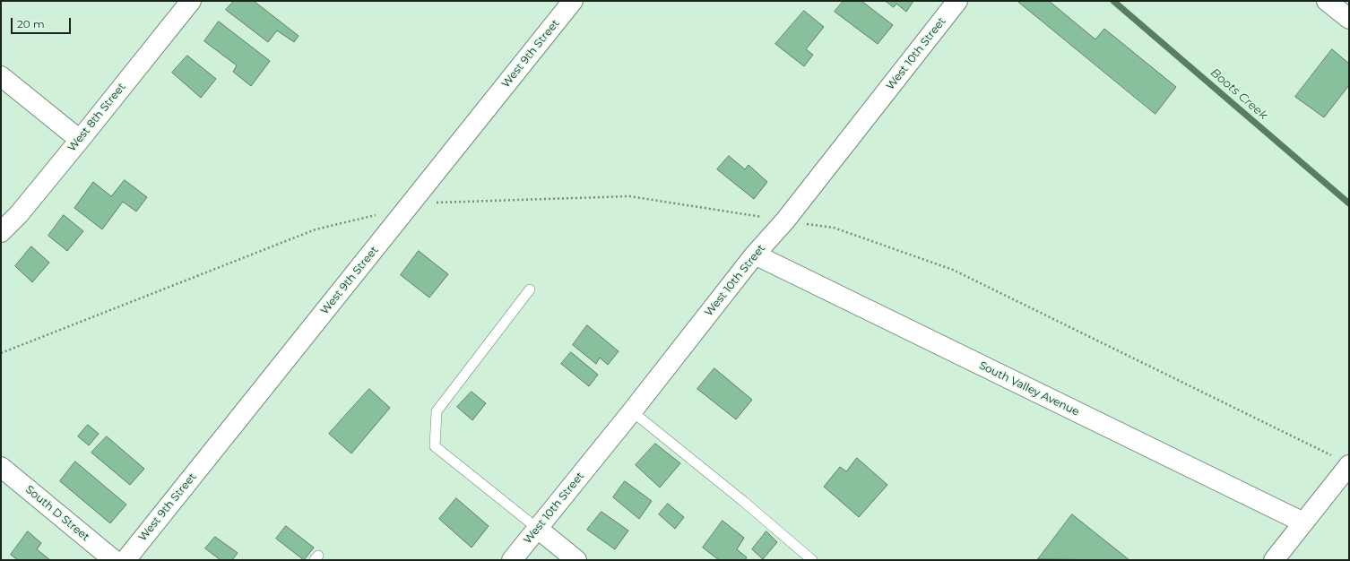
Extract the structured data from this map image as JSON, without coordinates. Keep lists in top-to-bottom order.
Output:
{
  "streets": {
    "street": [
      "West 9th Street",
      "West 10th Street",
      "West 8th Street",
      "South Valley Avenue",
      "South D Street"
    ]
  },
  "crossings": [
    ["West 10th Street", "South Valley Avenue"]
  ],
  "water": ["Boots Creek"],
  "scale_bar": "20 m"
}
